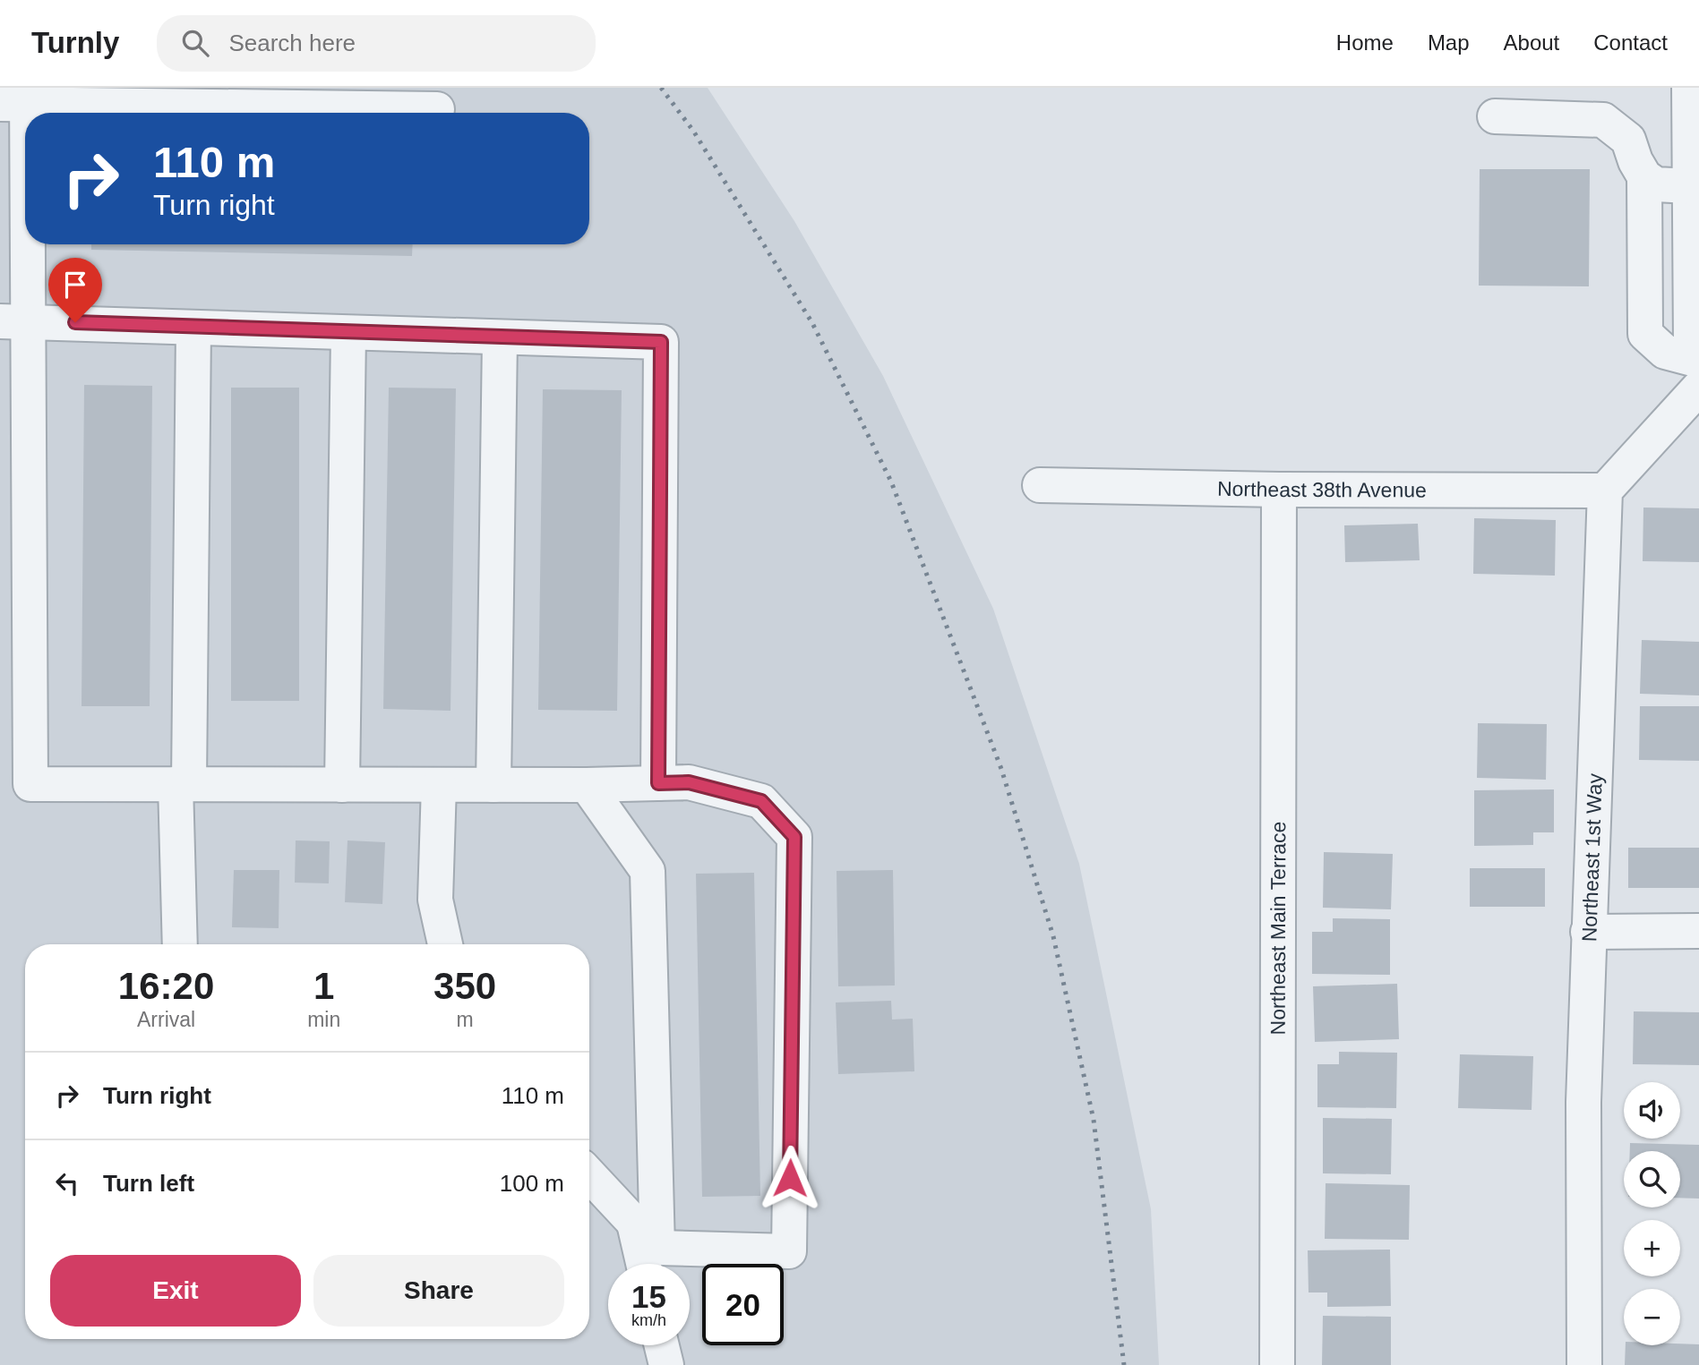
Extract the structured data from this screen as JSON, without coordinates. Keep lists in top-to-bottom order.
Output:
{
  "streets": {
    "street": ["Northeast 38th Avenue", "Northeast 1st Way", "Northeast Main Terrace"]
  },
  "crossings": [
    ["Northeast 38th Avenue", "Northeast 1st Way"],
    ["Northeast 38th Avenue", "Northeast Main Terrace"]
  ],
  "page": {
    "header": "Turnly",
    "search": "Search here",
    "nav": [
      "Home",
      "Map",
      "About",
      "Contact"
    ],
    "turn": ["110 m", "Turn right"],
    "eta": [
      "16:20",
      "Arrival",
      "1",
      "min",
      "350",
      "m"
    ],
    "list": [
      {
        "name": "Turn right",
        "value": "110 m"
      },
      {
        "name": "Turn left",
        "value": "100 m"
      }
    ],
    "map_buttons": ["+", "−"],
    "buttons": ["Exit", "Share"],
    "speed": "15 km/h",
    "limit": "20"
  }
}
